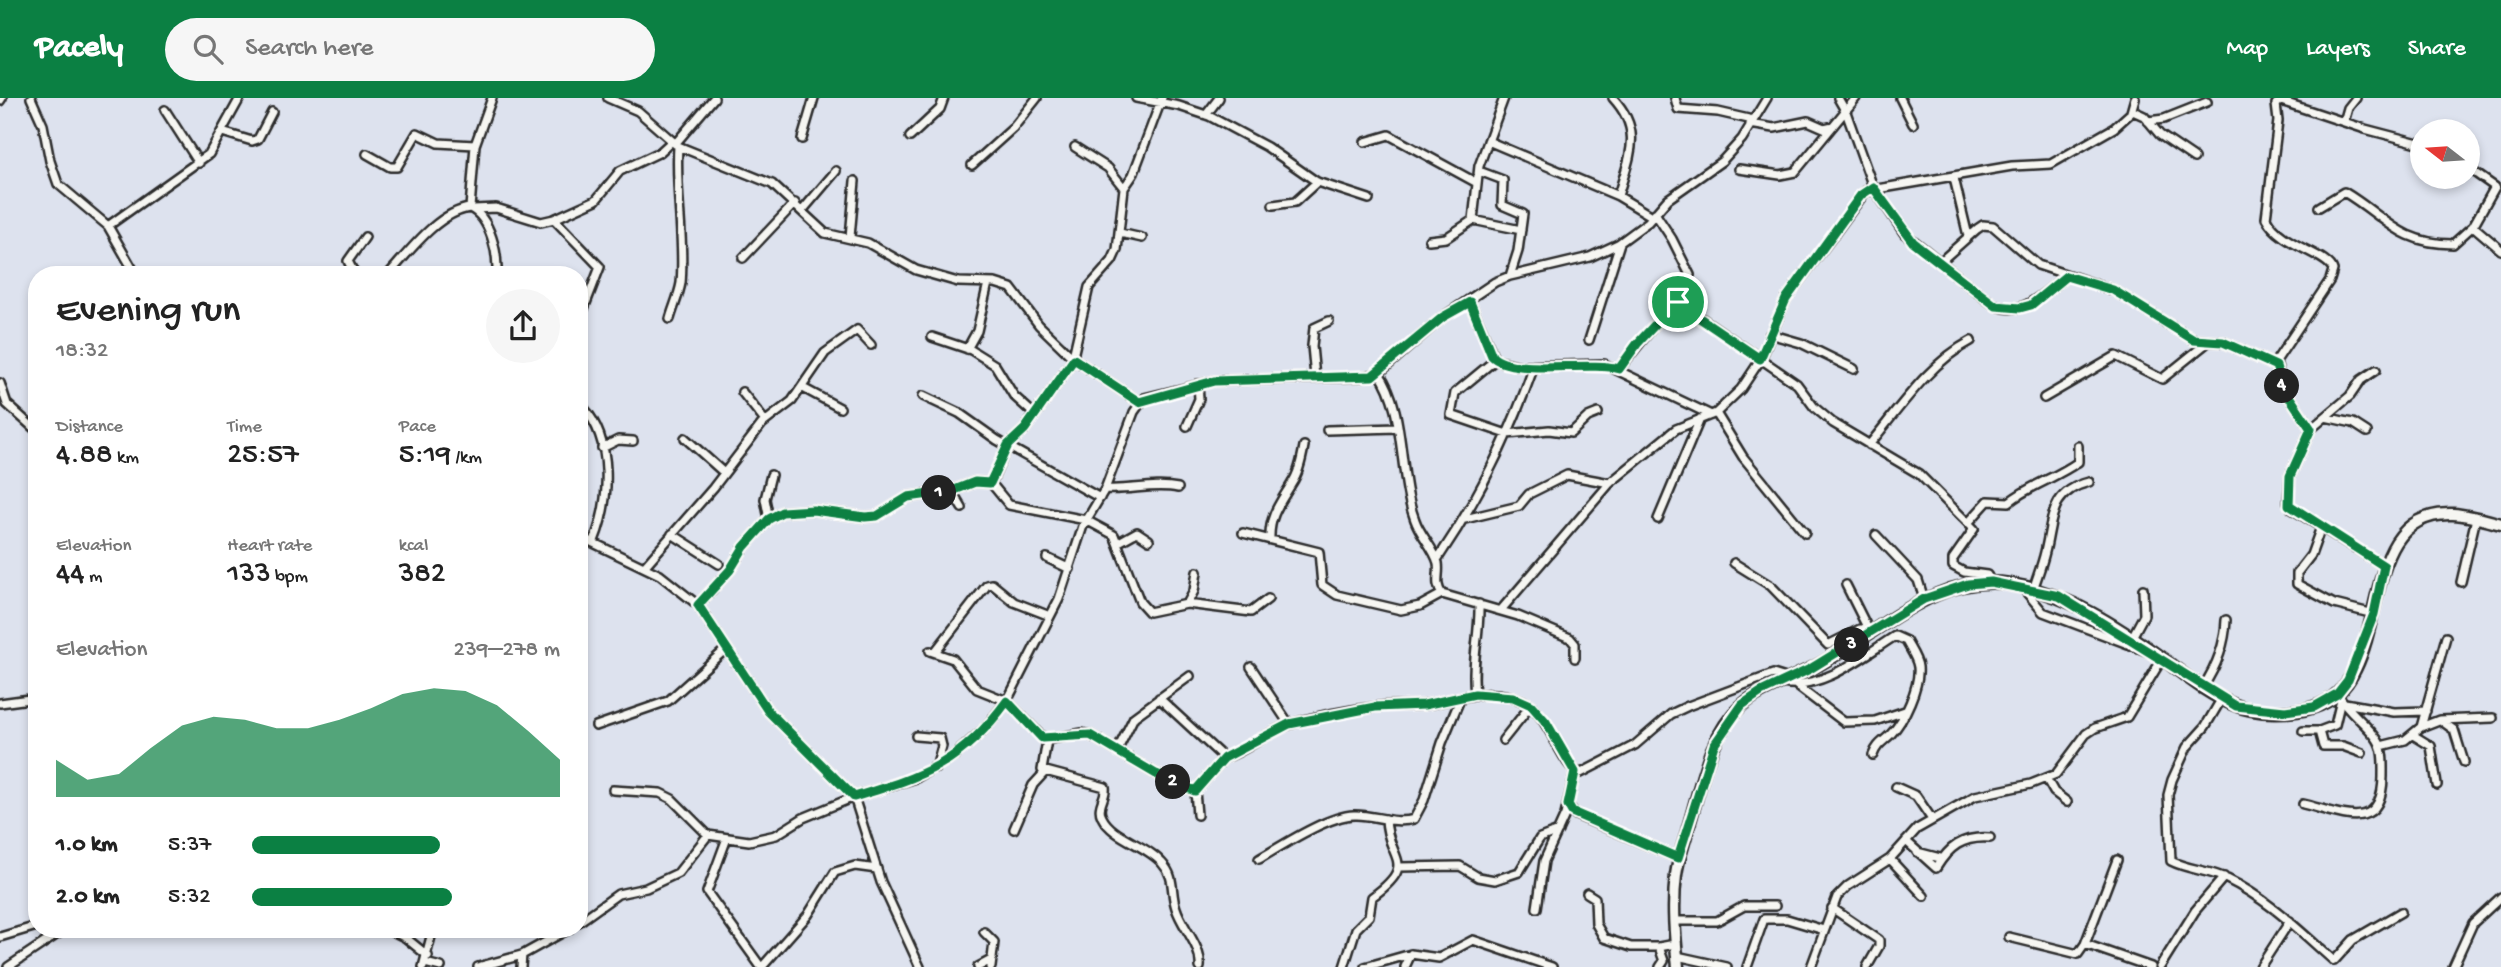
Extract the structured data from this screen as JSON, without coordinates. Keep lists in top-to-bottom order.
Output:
{
  "north": "left",
  "page": {
    "header": "Pacely",
    "search": "Search here",
    "nav": ["Map", "Layers", "Share"],
    "heading": ["Evening run", "18:32"],
    "pins": [
      "4",
      "1",
      "3",
      "2"
    ],
    "stats": [
      ["Distance", "4.88 km"],
      ["Time", "25:57"],
      ["Pace", "5:19 /km"],
      ["Elevation", "44 m"],
      ["Heart rate", "133 bpm"],
      ["kcal", "382"]
    ],
    "chart": ["Elevation", "239–278 m"],
    "list": [
      {
        "name": "1.0 km",
        "note": "5:37"
      },
      {
        "name": "2.0 km",
        "note": "5:32"
      }
    ]
  }
}
